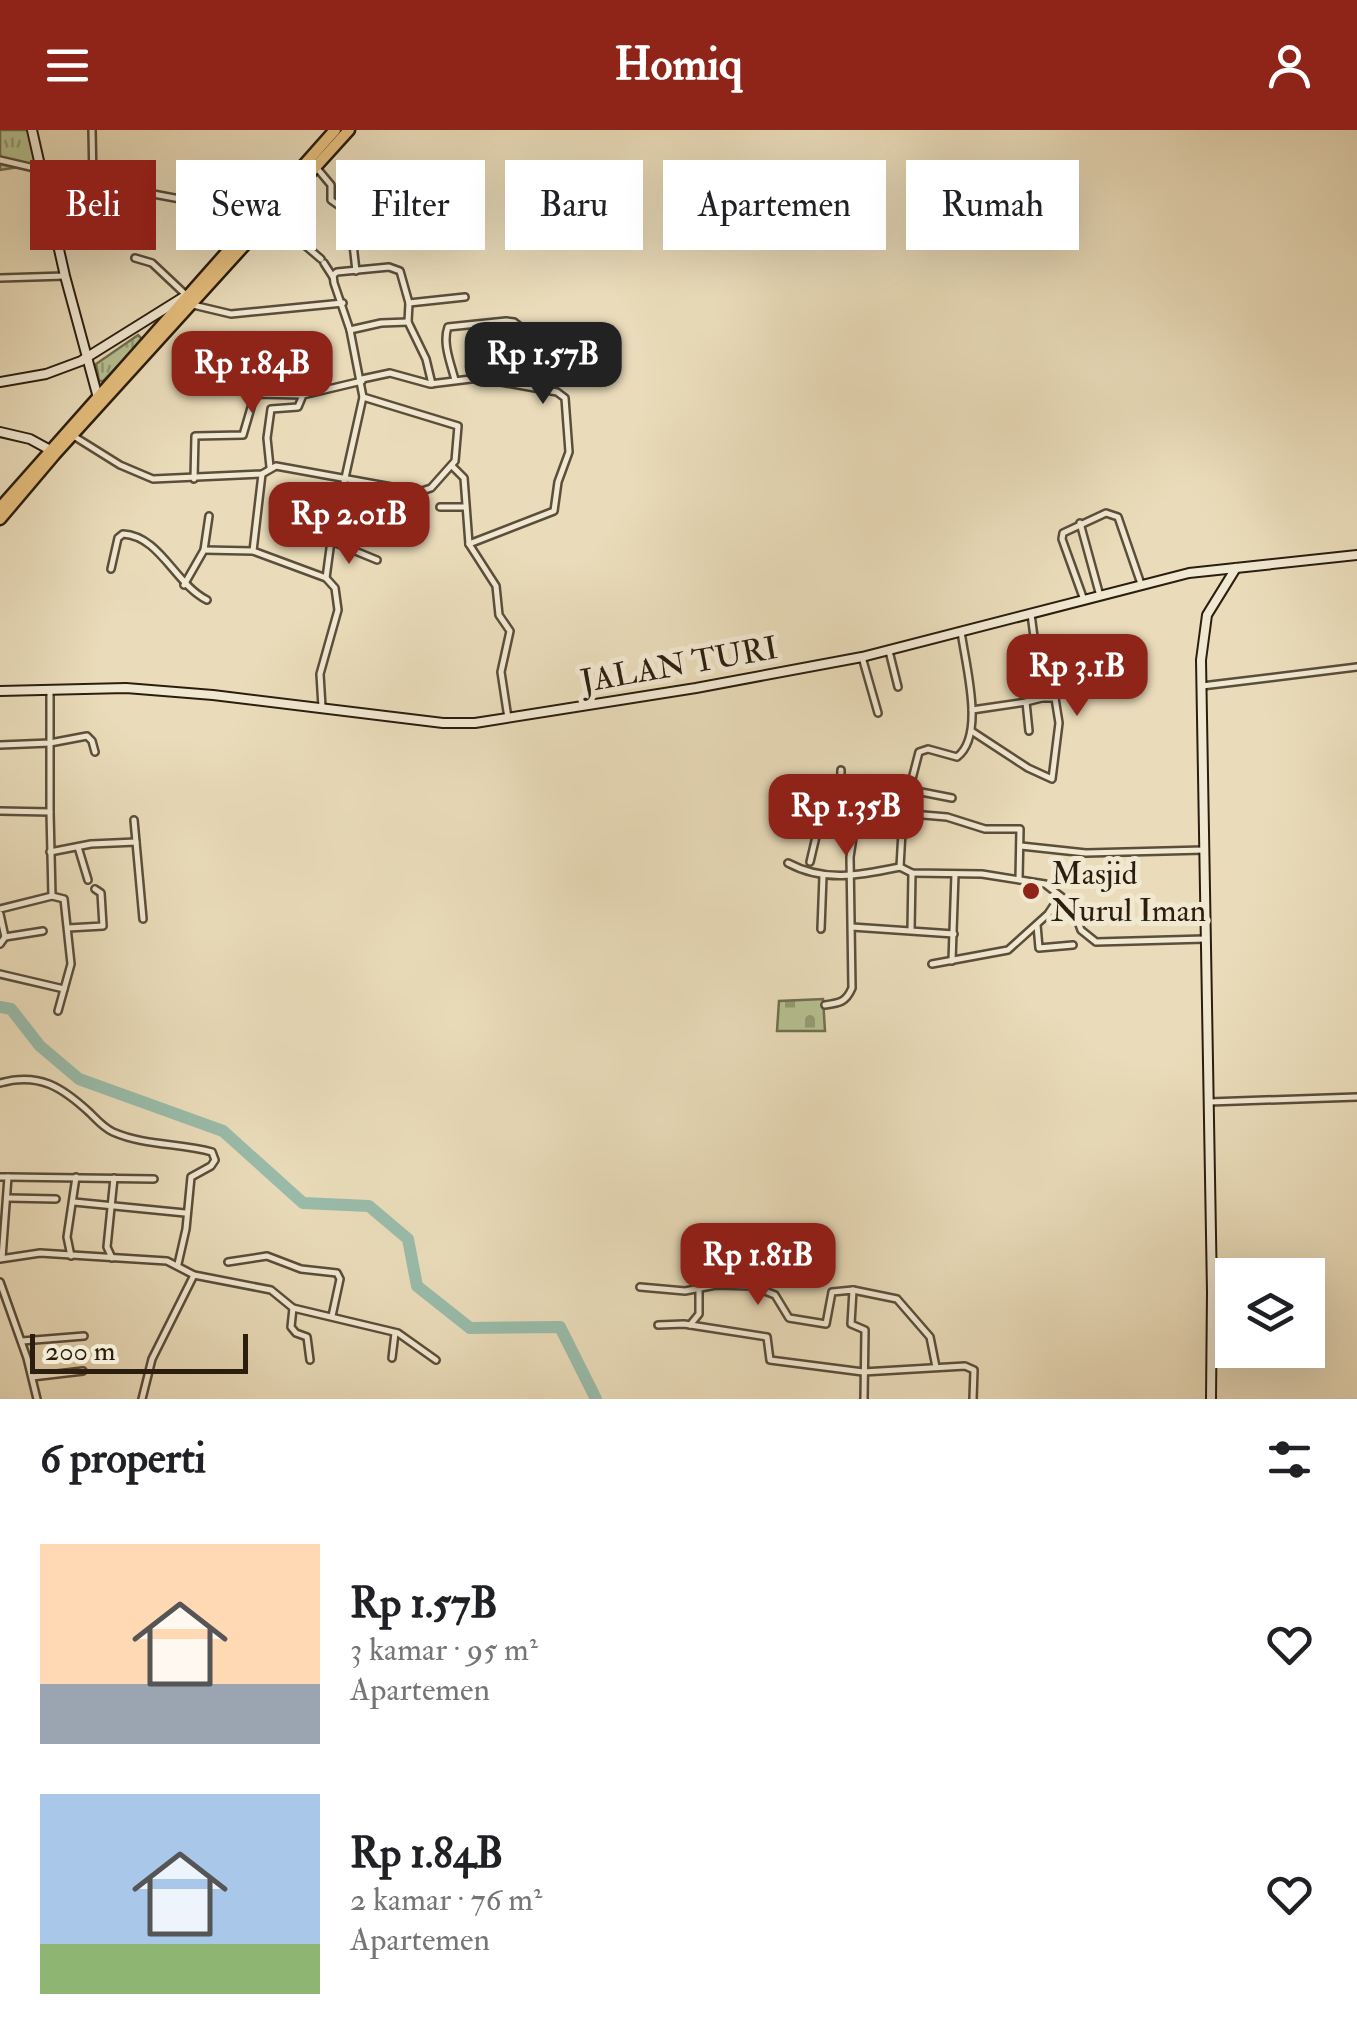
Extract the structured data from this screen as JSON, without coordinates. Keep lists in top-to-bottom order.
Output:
{
  "streets": {
    "main road": ["JALAN TURI"]
  },
  "places": ["Masjid Nurul Iman"],
  "scale_bar": "200 m",
  "page": {
    "header": "Homiq",
    "chip": [
      "Beli",
      "Sewa",
      "Filter",
      "Baru",
      "Apartemen",
      "Rumah"
    ],
    "price": [
      "Rp 1.57B",
      "Rp 1.84B",
      "Rp 2.01B",
      "Rp 3.1B",
      "Rp 1.35B",
      "Rp 1.81B"
    ],
    "scale": "200 m",
    "heading": "6 properti",
    "list": [
      {
        "name": "Rp 1.57B",
        "note": "3 kamar · 95 m² · Apartemen"
      },
      {
        "name": "Rp 1.84B",
        "note": "2 kamar · 76 m² · Apartemen"
      }
    ]
  }
}
